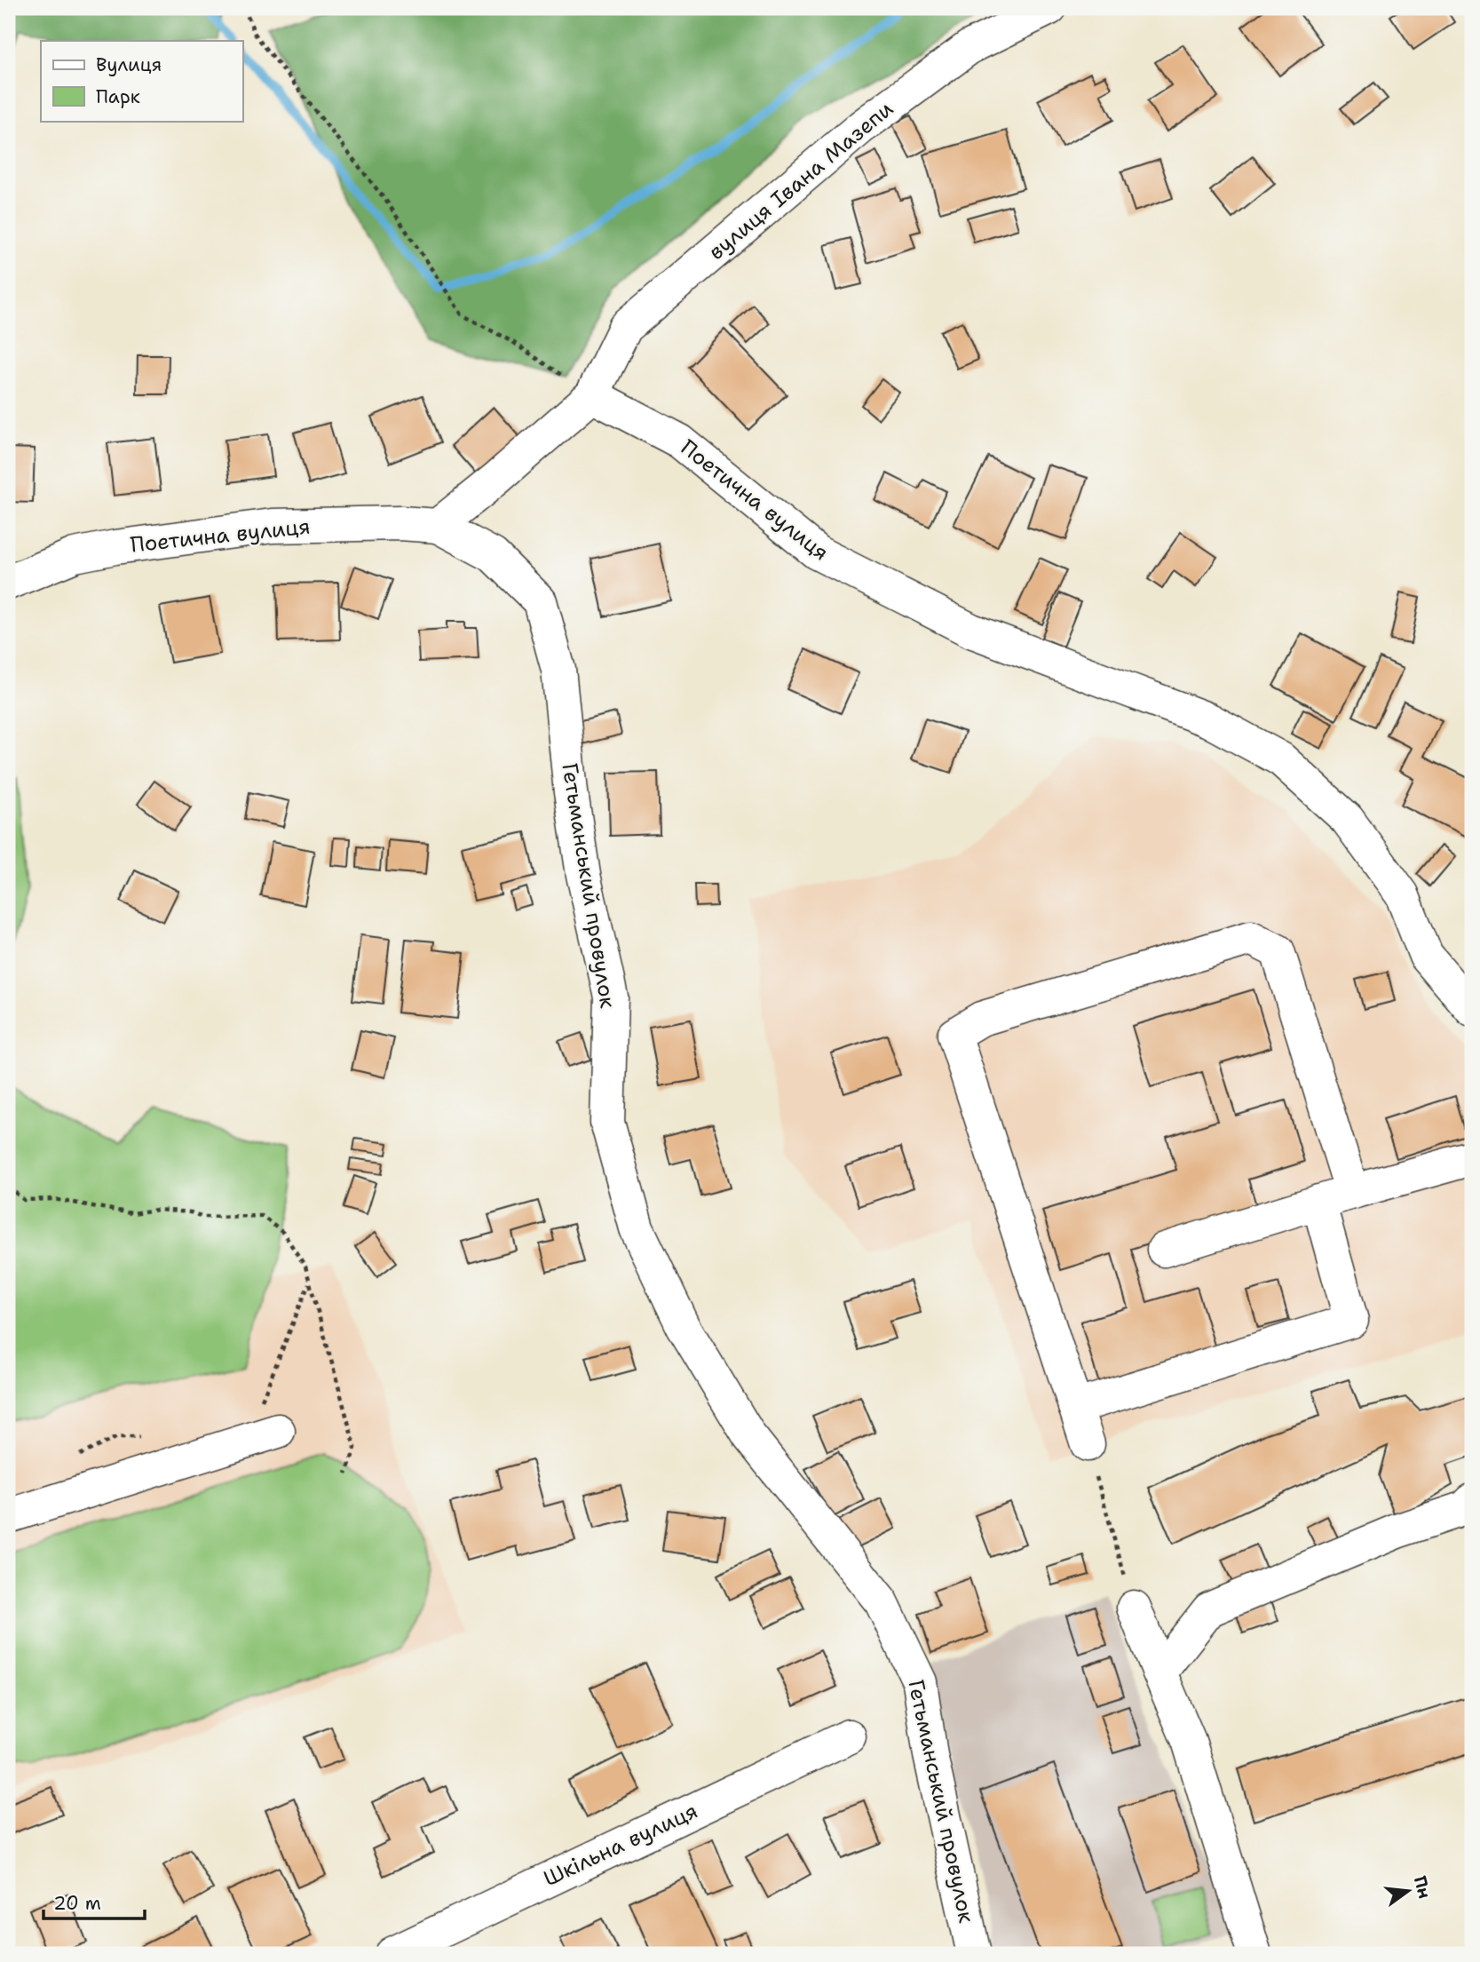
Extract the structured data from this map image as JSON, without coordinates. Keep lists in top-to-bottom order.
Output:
{
  "streets": {
    "street": [
      "вулиця Івана Мазепи",
      "Поетична вулиця",
      "Гетьманський провулок",
      "Шкільна вулиця"
    ]
  },
  "crossings": [
    ["вулиця Івана Мазепи", "Поетична вулиця"],
    ["Поетична вулиця", "Гетьманський провулок"]
  ],
  "legend": ["Вулиця", "Парк"],
  "scale_bar": "20 m",
  "north": "right"
}
